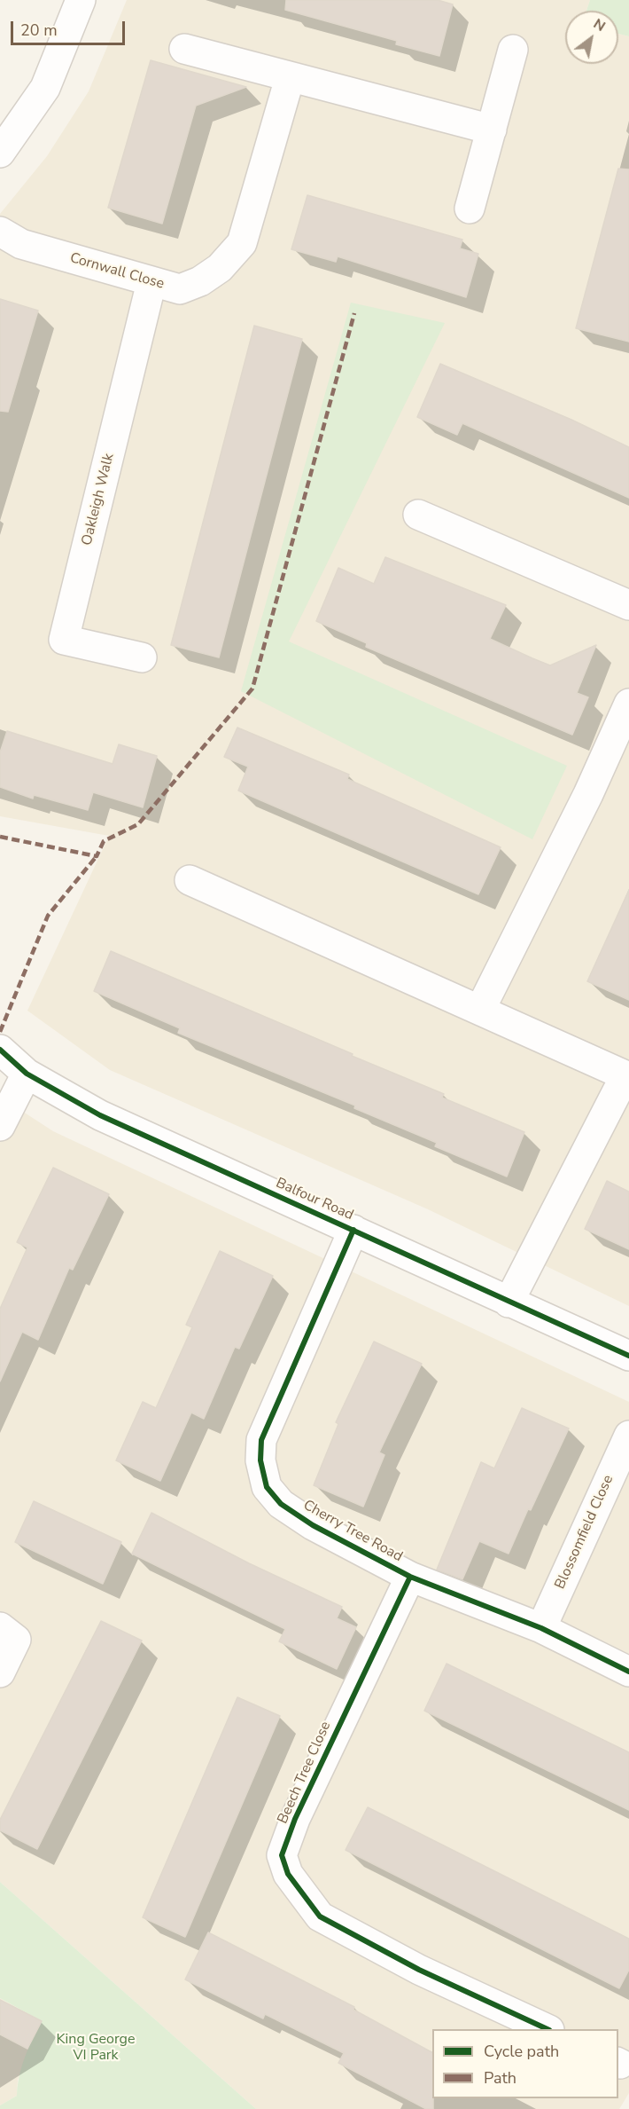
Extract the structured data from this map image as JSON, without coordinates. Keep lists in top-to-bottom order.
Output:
{
  "streets": {
    "street": [
      "Cornwall Close",
      "Oakleigh Walk",
      "Balfour Road",
      "Cherry Tree Road",
      "Blossomfield Close",
      "Beech Tree Close"
    ]
  },
  "crossings": [
    ["Cornwall Close", "Oakleigh Walk"],
    ["Balfour Road", "Cherry Tree Road"],
    ["Cherry Tree Road", "Blossomfield Close"],
    ["Cherry Tree Road", "Beech Tree Close"]
  ],
  "parks": ["King George VI Park"],
  "legend": ["Cycle path", "Path"],
  "scale_bar": "20 m",
  "north": "top right"
}
